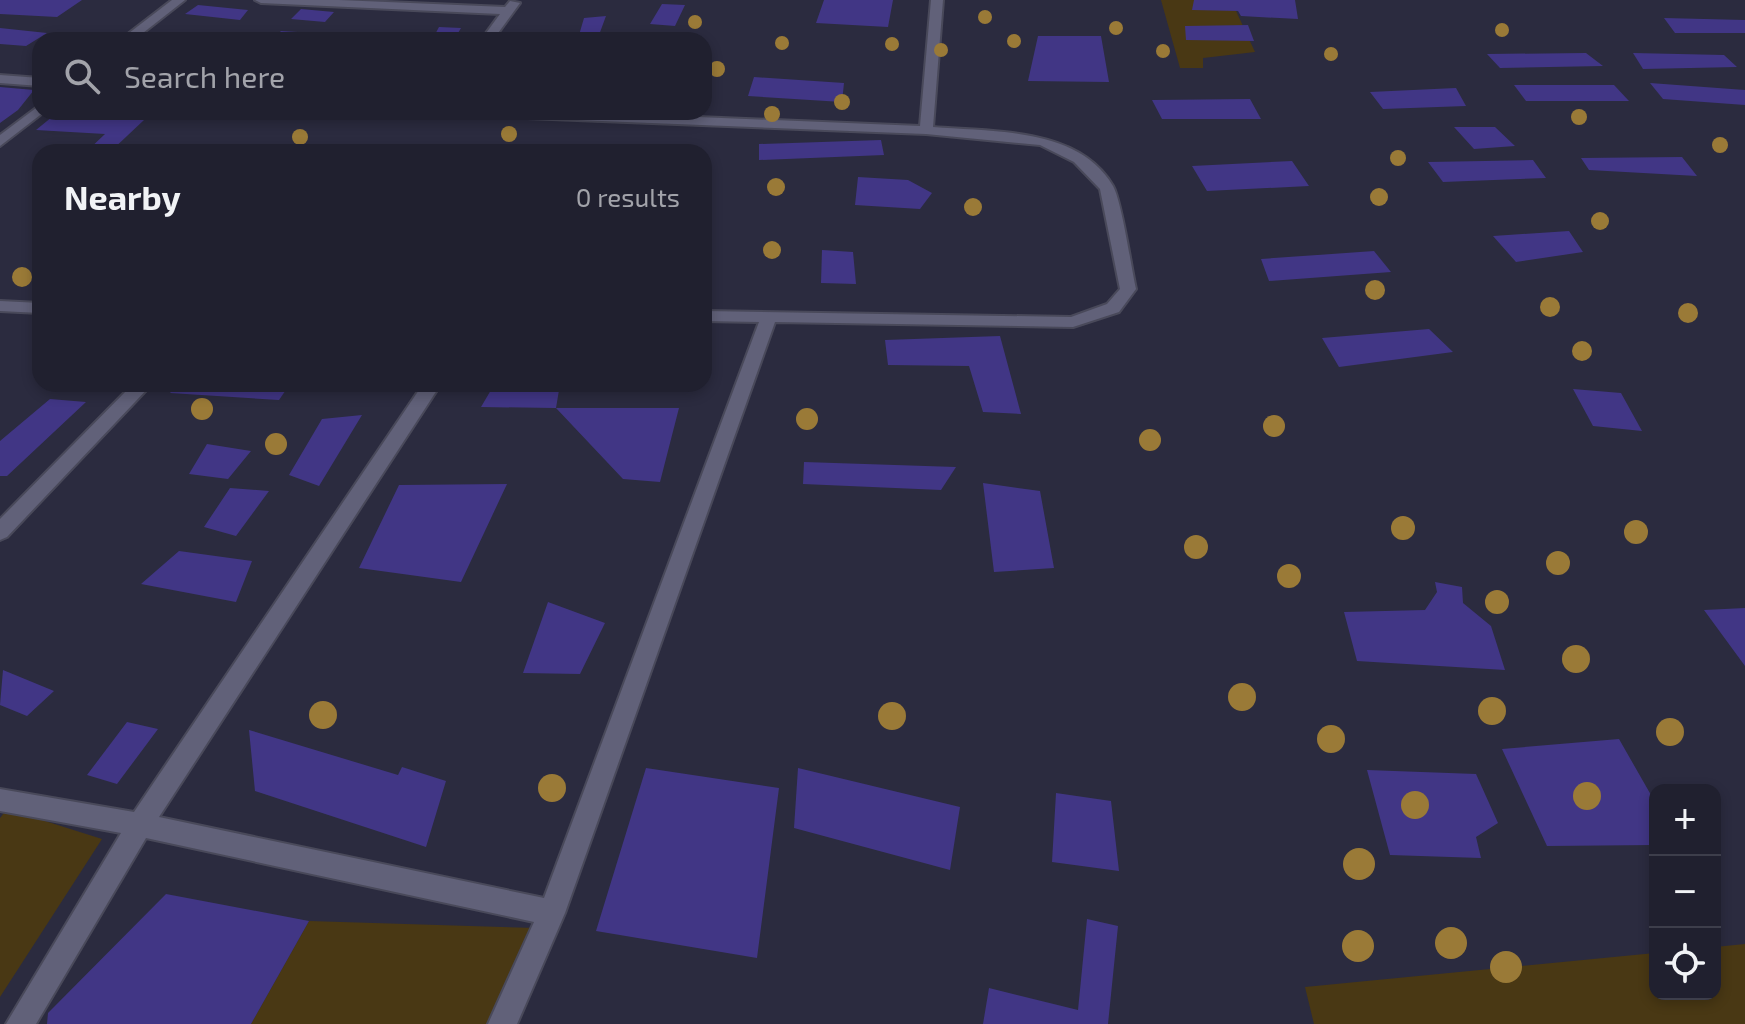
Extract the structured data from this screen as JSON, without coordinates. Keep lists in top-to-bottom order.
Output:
{
  "page": {
    "search": "Search here",
    "heading": ["Nearby", "0 results"],
    "map_buttons": ["+", "−"]
  }
}
